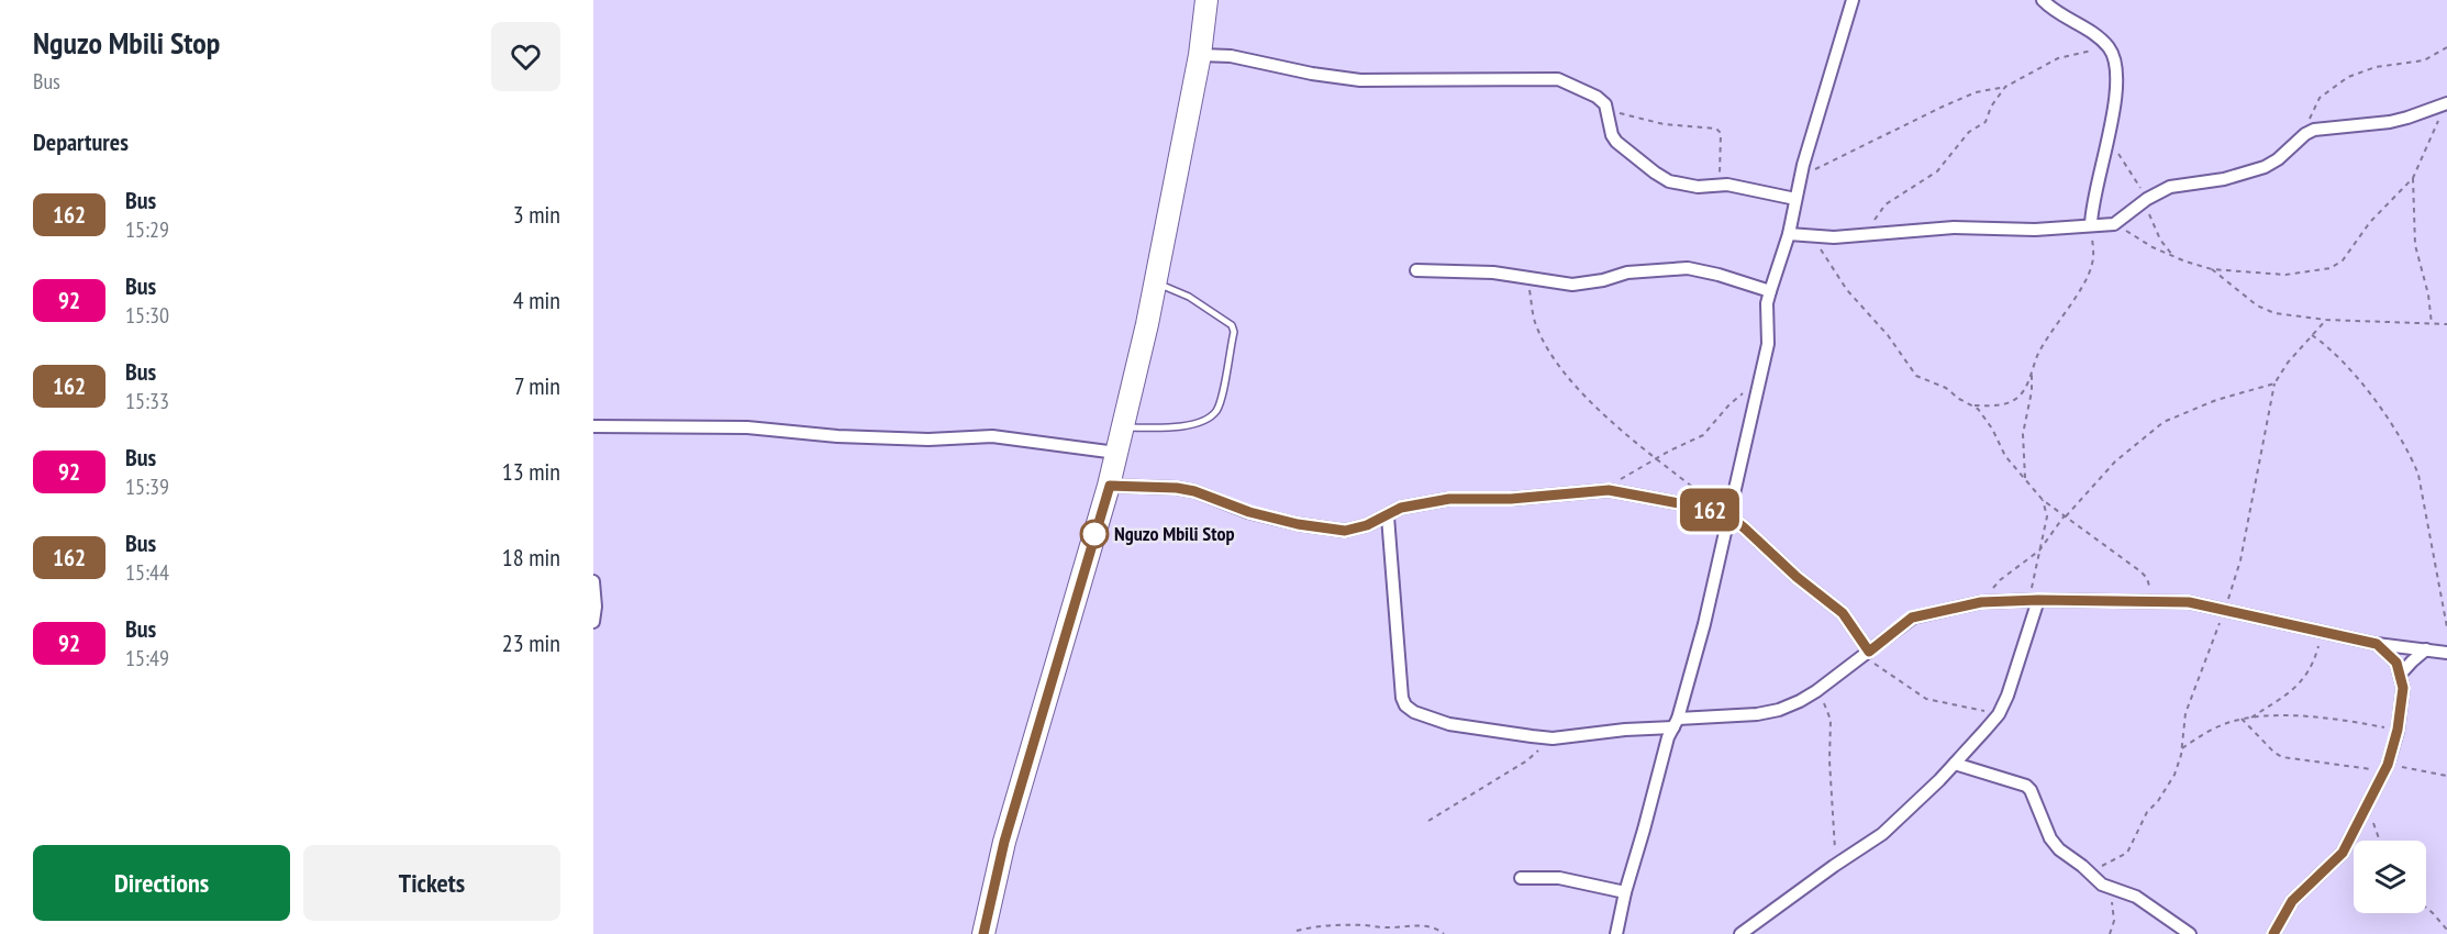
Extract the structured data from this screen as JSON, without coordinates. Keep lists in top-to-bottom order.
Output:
{
  "places": ["Nguzo Mbili Stop"],
  "lines": ["bus line 162"],
  "page": {
    "heading": [
      ["Nguzo Mbili Stop", "Bus"],
      "Departures"
    ],
    "on_map": "162",
    "list": [
      {
        "mark": "162",
        "name": "Bus",
        "note": "15:29",
        "value": "3 min"
      },
      {
        "mark": "92",
        "name": "Bus",
        "note": "15:30",
        "value": "4 min"
      },
      {
        "mark": "162",
        "name": "Bus",
        "note": "15:33",
        "value": "7 min"
      },
      {
        "mark": "92",
        "name": "Bus",
        "note": "15:39",
        "value": "13 min"
      },
      {
        "mark": "162",
        "name": "Bus",
        "note": "15:44",
        "value": "18 min"
      },
      {
        "mark": "92",
        "name": "Bus",
        "note": "15:49",
        "value": "23 min"
      }
    ],
    "buttons": ["Directions", "Tickets"]
  }
}
